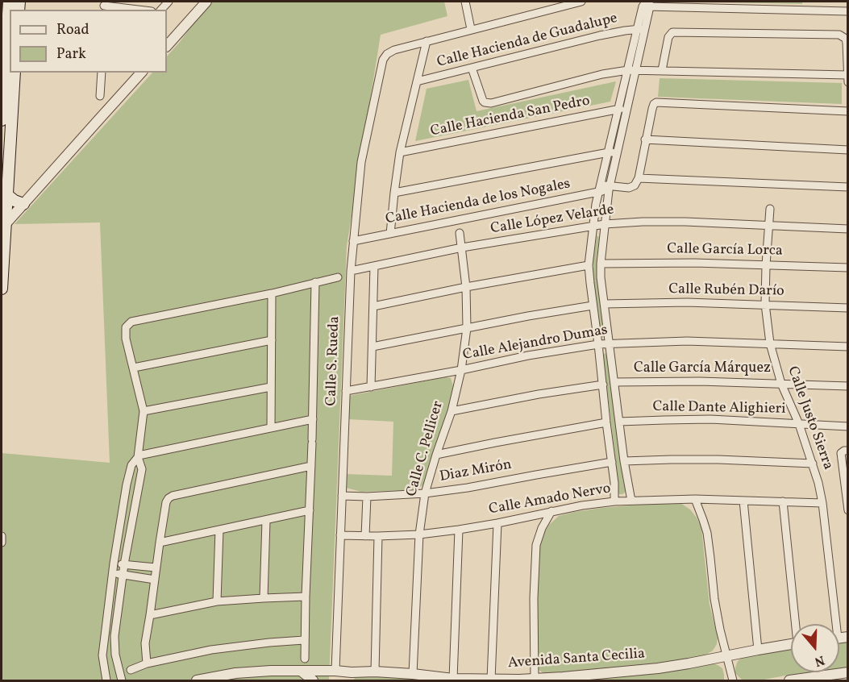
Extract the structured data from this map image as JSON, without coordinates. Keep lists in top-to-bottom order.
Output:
{
  "streets": {
    "street": [
      "Calle Hacienda de Guadalupe",
      "Calle Hacienda San Pedro",
      "Calle Hacienda de los Nogales",
      "Calle López Velarde",
      "Calle García Lorca",
      "Calle Rubén Darío",
      "Calle Alejandro Dumas",
      "Calle S. Rueda",
      "Calle García Márquez",
      "Calle Dante Alighieri",
      "Calle Justo Sierra",
      "Calle C. Pellicer",
      "Diaz Mirón",
      "Calle Amado Nervo",
      "Avenida Santa Cecilia"
    ]
  },
  "crossings": [
    ["Calle Hacienda de los Nogales", "Calle S. Rueda"],
    ["Calle López Velarde", "Calle S. Rueda"],
    ["Calle López Velarde", "Calle Justo Sierra"],
    ["Calle López Velarde", "Calle C. Pellicer"],
    ["Calle García Lorca", "Calle Justo Sierra"],
    ["Calle Rubén Darío", "Calle Justo Sierra"],
    ["Calle Alejandro Dumas", "Calle S. Rueda"],
    ["Calle Alejandro Dumas", "Calle Justo Sierra"],
    ["Calle Alejandro Dumas", "Calle C. Pellicer"],
    ["Calle S. Rueda", "Diaz Mirón"],
    ["Calle S. Rueda", "Calle Amado Nervo"],
    ["Calle S. Rueda", "Avenida Santa Cecilia"],
    ["Calle García Márquez", "Calle Justo Sierra"],
    ["Calle Dante Alighieri", "Calle Justo Sierra"],
    ["Calle Justo Sierra", "Calle Amado Nervo"],
    ["Calle C. Pellicer", "Diaz Mirón"],
    ["Calle C. Pellicer", "Calle Amado Nervo"],
    ["Calle C. Pellicer", "Avenida Santa Cecilia"]
  ],
  "legend": ["Road", "Park"],
  "north": "bottom"
}
